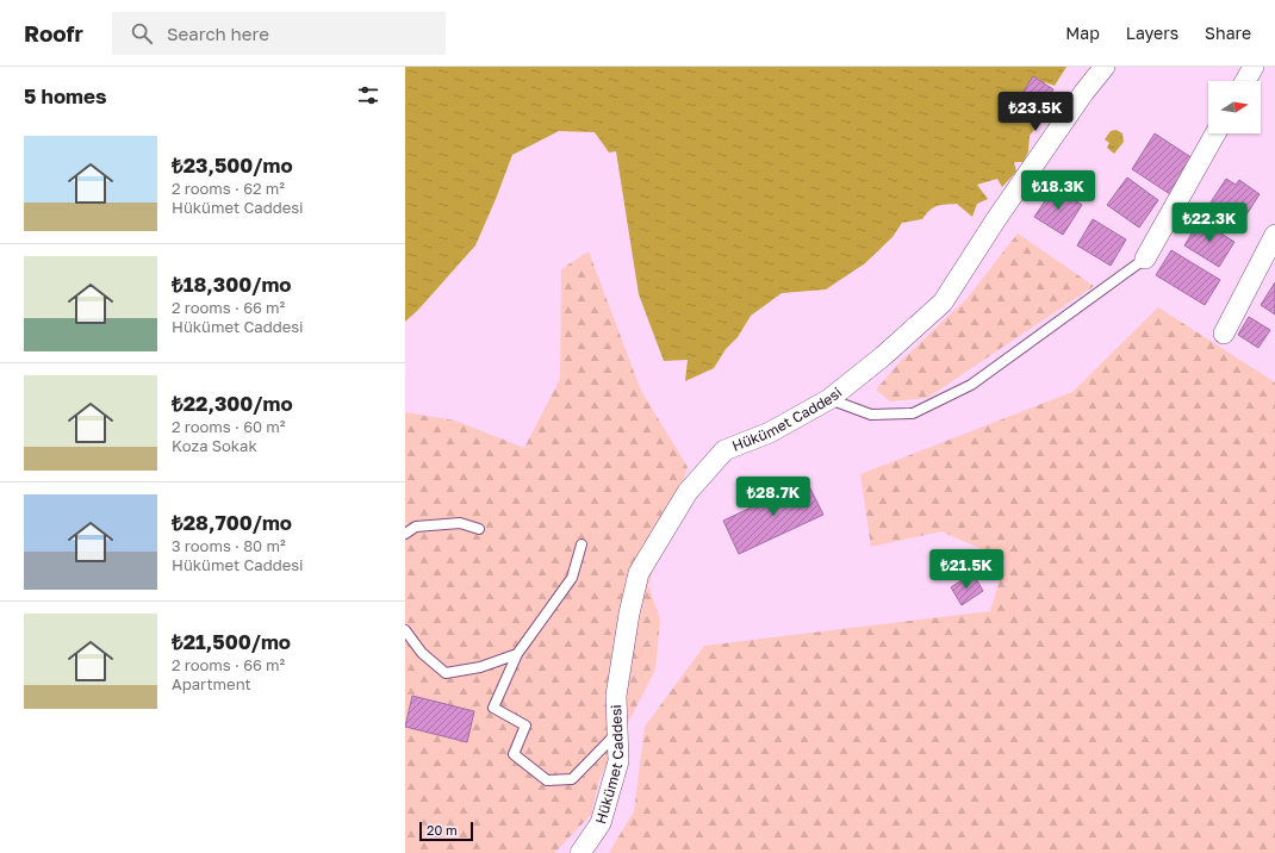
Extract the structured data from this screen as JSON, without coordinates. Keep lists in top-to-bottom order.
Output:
{
  "streets": {
    "street": ["Hükümet Caddesi"]
  },
  "scale_bar": "20 m",
  "north": "right",
  "page": {
    "header": "Roofr",
    "search": "Search here",
    "nav": ["Map", "Layers", "Share"],
    "heading": "5 homes",
    "price": [
      "₺23.5K",
      "₺18.3K",
      "₺22.3K",
      "₺28.7K",
      "₺21.5K"
    ],
    "list": [
      {
        "name": "₺23,500/mo",
        "note": "2 rooms · 62 m² · Hükümet Caddesi"
      },
      {
        "name": "₺18,300/mo",
        "note": "2 rooms · 66 m² · Hükümet Caddesi"
      },
      {
        "name": "₺22,300/mo",
        "note": "2 rooms · 60 m² · Koza Sokak"
      },
      {
        "name": "₺28,700/mo",
        "note": "3 rooms · 80 m² · Hükümet Caddesi"
      },
      {
        "name": "₺21,500/mo",
        "note": "2 rooms · 66 m² · Apartment"
      }
    ],
    "scale": "20 m"
  }
}
